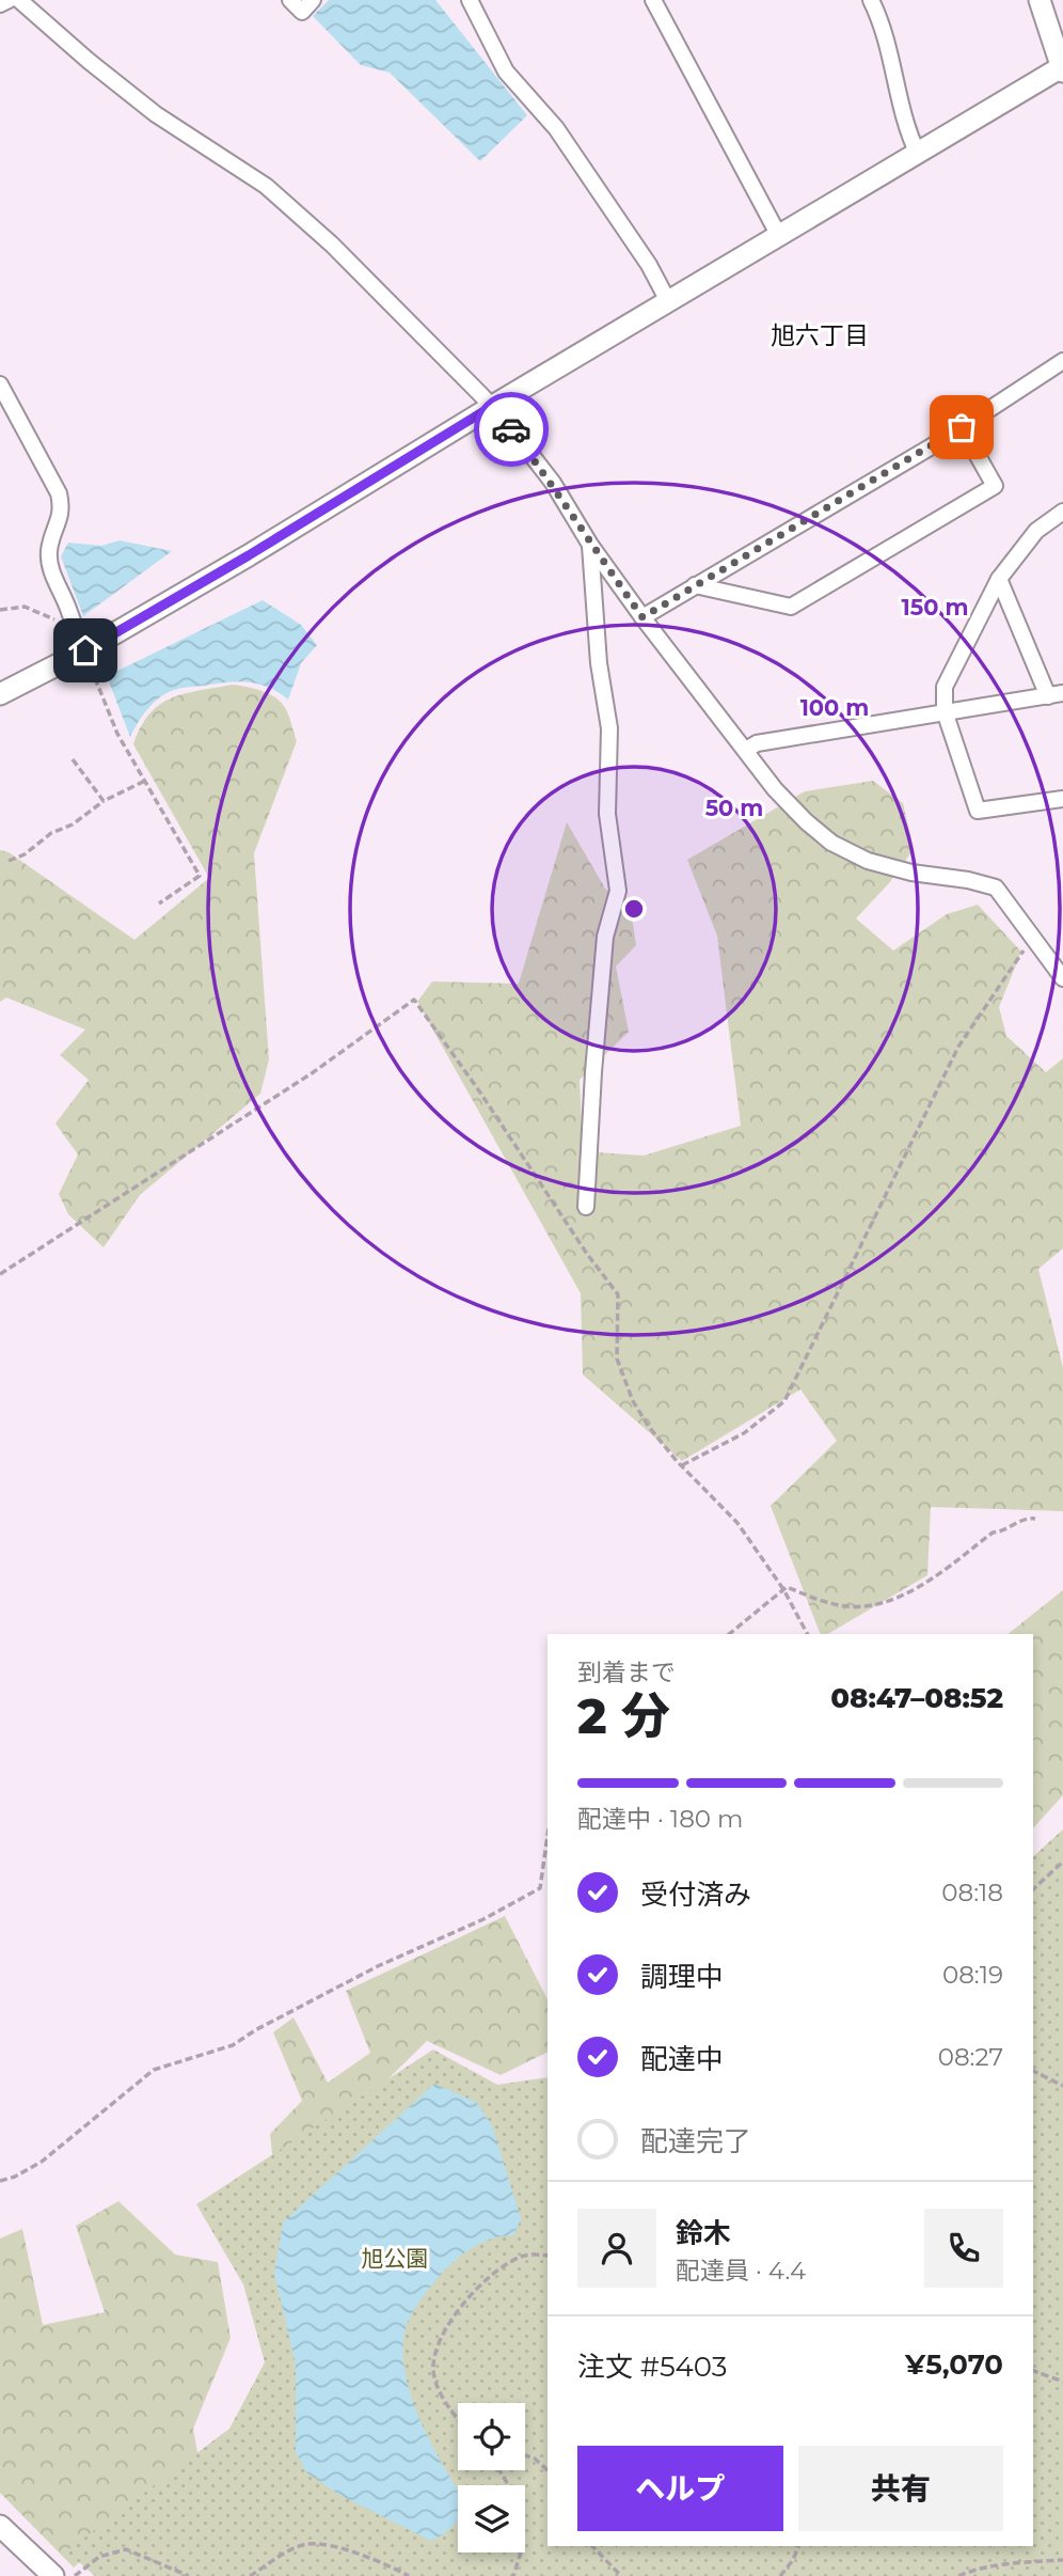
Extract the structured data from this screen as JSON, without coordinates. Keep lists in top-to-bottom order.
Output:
{
  "districts": ["旭六丁目"],
  "parks": ["旭公園"],
  "page": {
    "heading": ["2 分", "到着まで", "08:47–08:52"],
    "panel": [
      "鈴木",
      "配達員 · 4.4",
      "注文 #5403",
      "¥5,070"
    ],
    "bar": "配達中 · 180 m",
    "list": [
      ["受付済み", "08:18"],
      ["調理中", "08:19"],
      ["配達中", "08:27"],
      "配達完了"
    ],
    "buttons": ["ヘルプ", "共有"]
  },
  "rings": ["150 m", "100 m", "50 m"]
}
